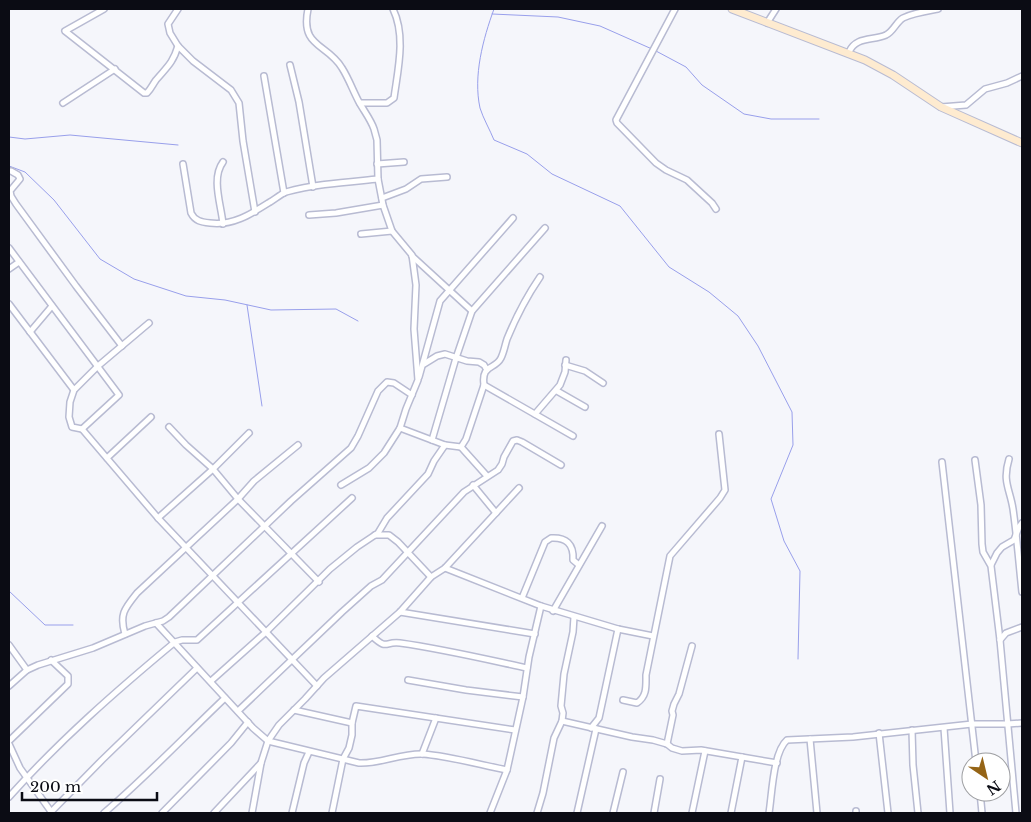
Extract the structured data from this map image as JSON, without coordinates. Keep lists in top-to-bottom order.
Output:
{
  "scale_bar": "200 m",
  "north": "bottom right"
}
